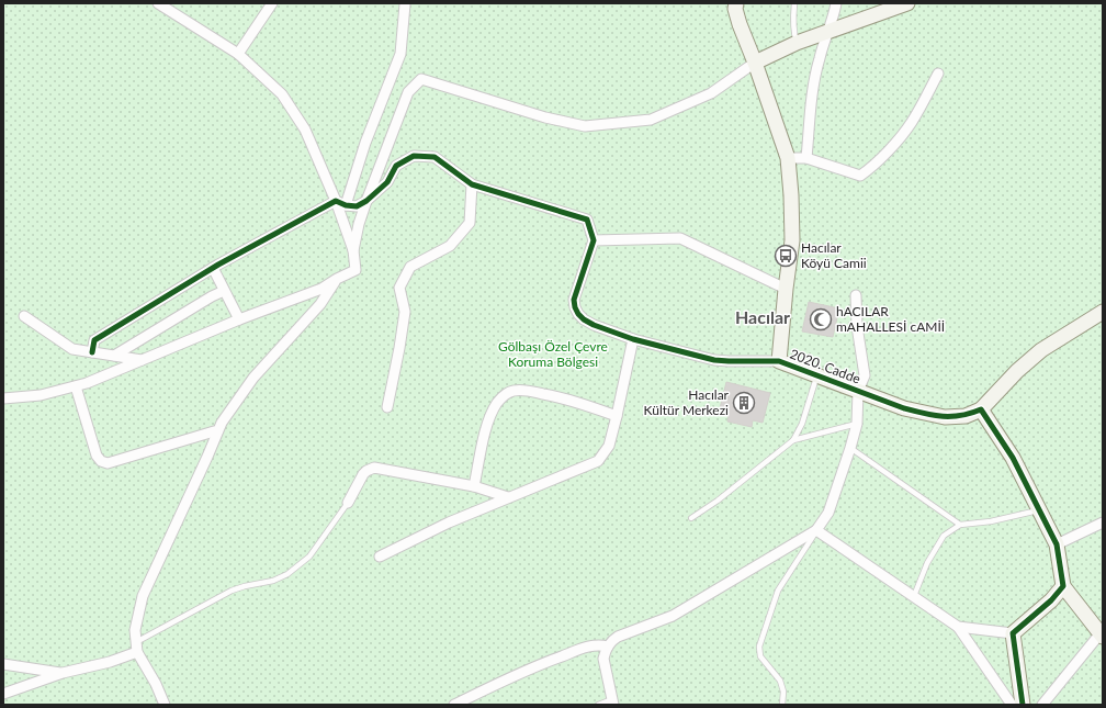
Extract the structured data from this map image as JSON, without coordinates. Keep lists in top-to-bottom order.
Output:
{
  "streets": {
    "street": ["2020. Cadde"]
  },
  "districts": ["Hacılar"],
  "parks": ["Gölbaşı Özel Çevre Koruma Bölgesi"],
  "places": {
    "bus stop": ["Hacılar Köyü Camii"],
    "mosque": ["hACILAR mAHALLESİ cAMİİ"],
    "building": ["Hacılar Kültür Merkezi"]
  }
}
